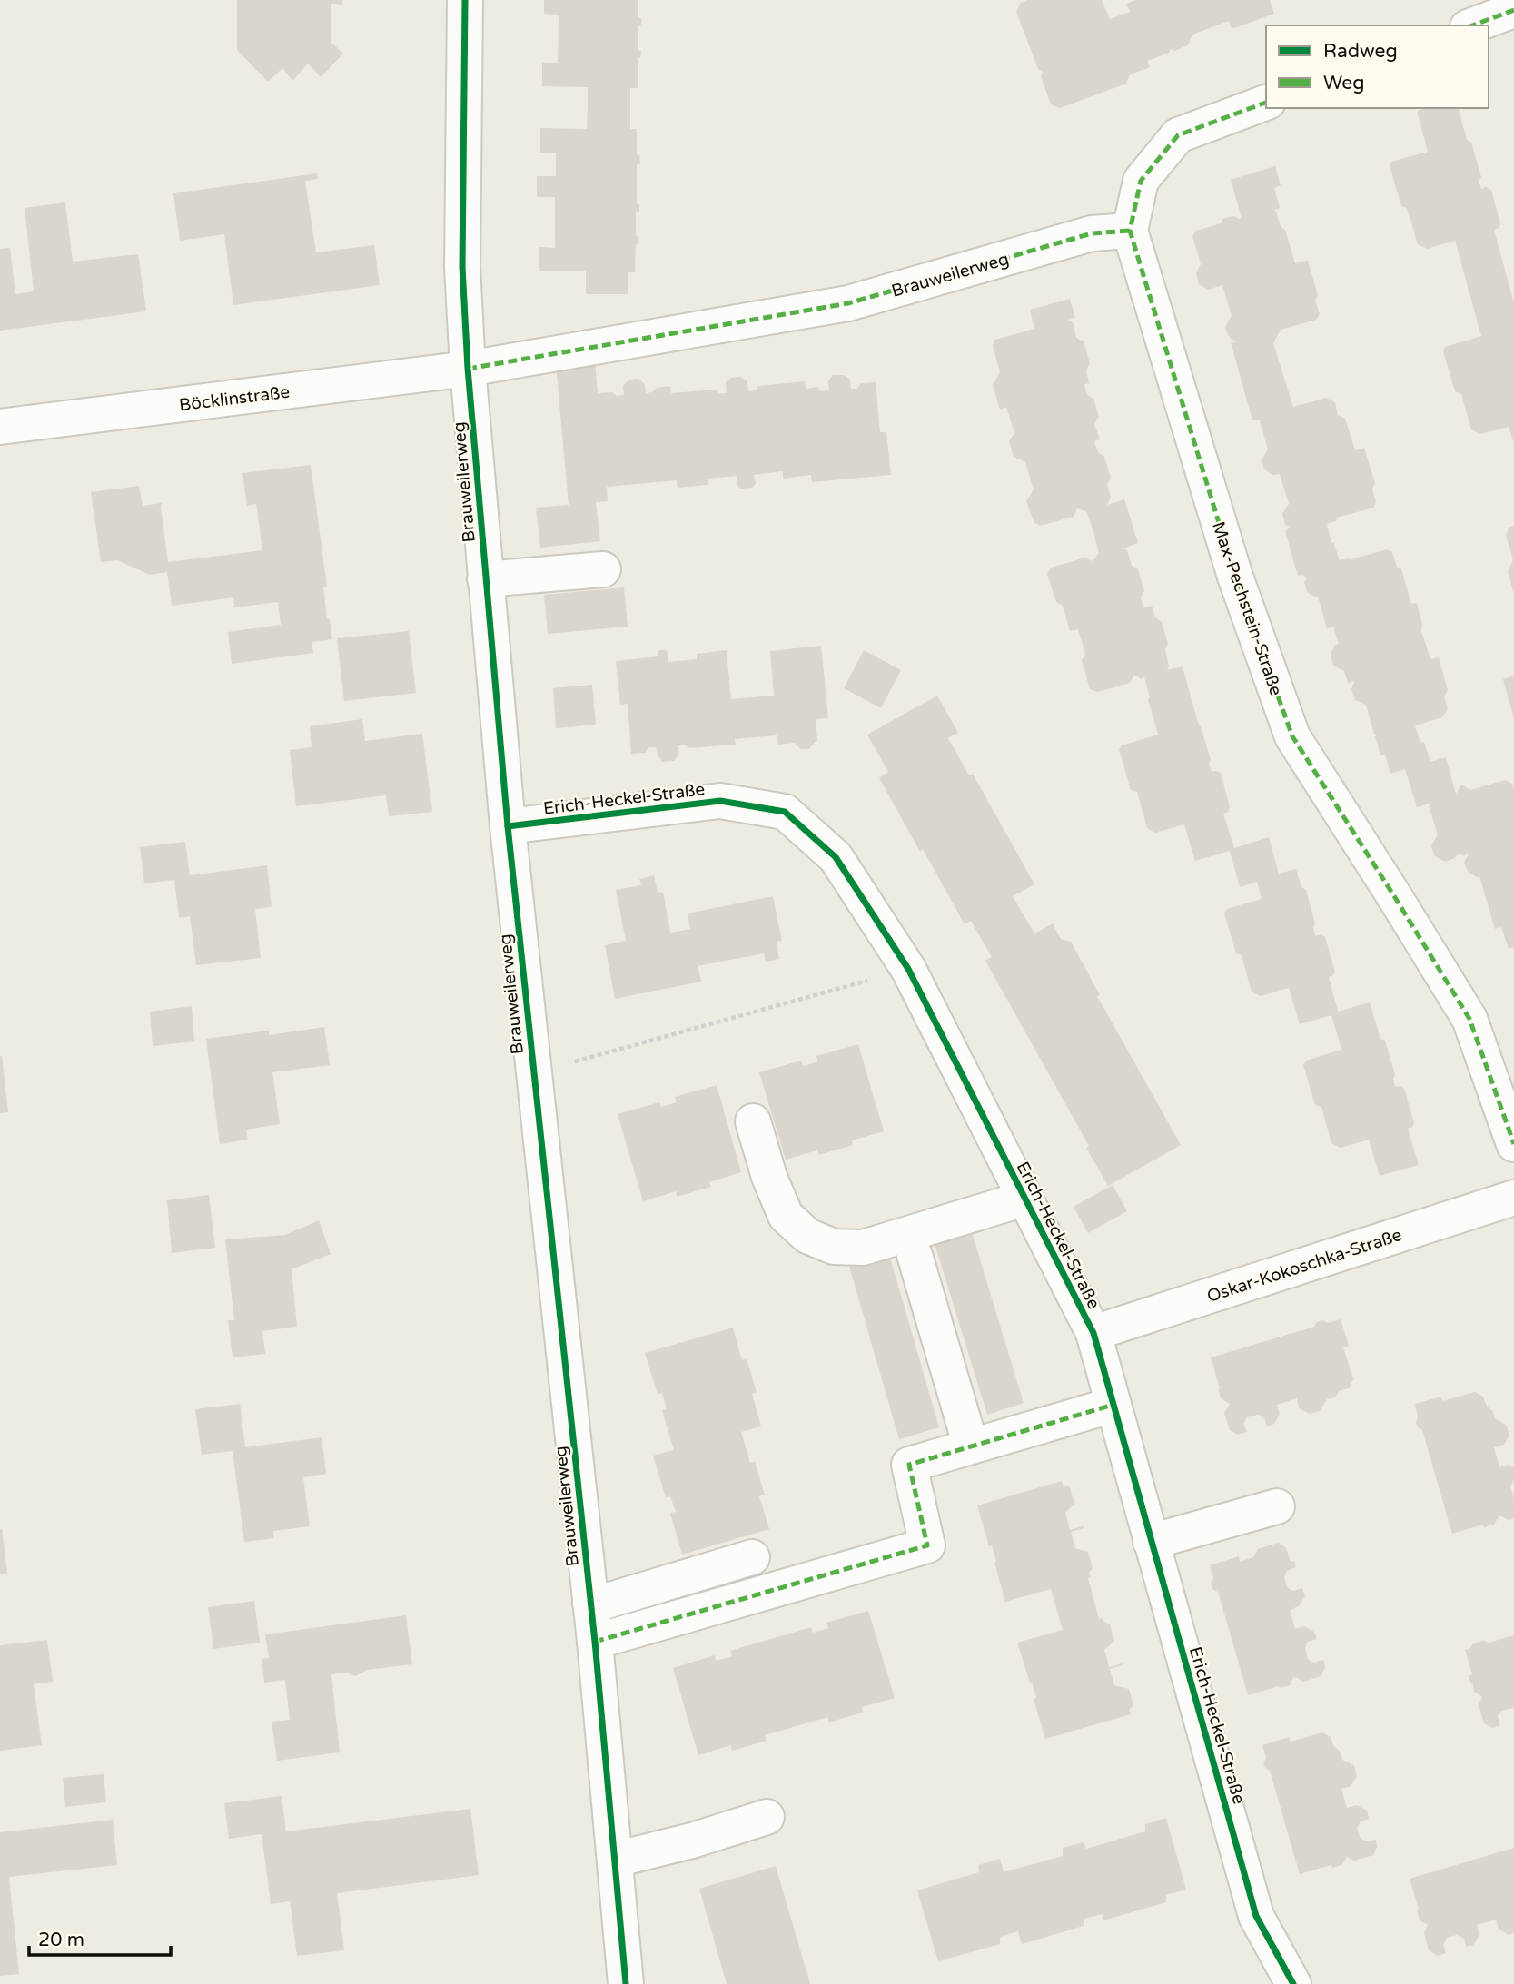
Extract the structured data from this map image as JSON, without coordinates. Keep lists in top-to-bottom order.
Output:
{
  "streets": {
    "street": [
      "Brauweilerweg",
      "Böcklinstraße",
      "Max-Pechstein-Straße",
      "Erich-Heckel-Straße",
      "Oskar-Kokoschka-Straße"
    ]
  },
  "crossings": [
    ["Brauweilerweg", "Böcklinstraße"],
    ["Brauweilerweg", "Max-Pechstein-Straße"],
    ["Brauweilerweg", "Erich-Heckel-Straße"],
    ["Erich-Heckel-Straße", "Oskar-Kokoschka-Straße"]
  ],
  "legend": ["Radweg", "Weg"],
  "scale_bar": "20 m"
}
